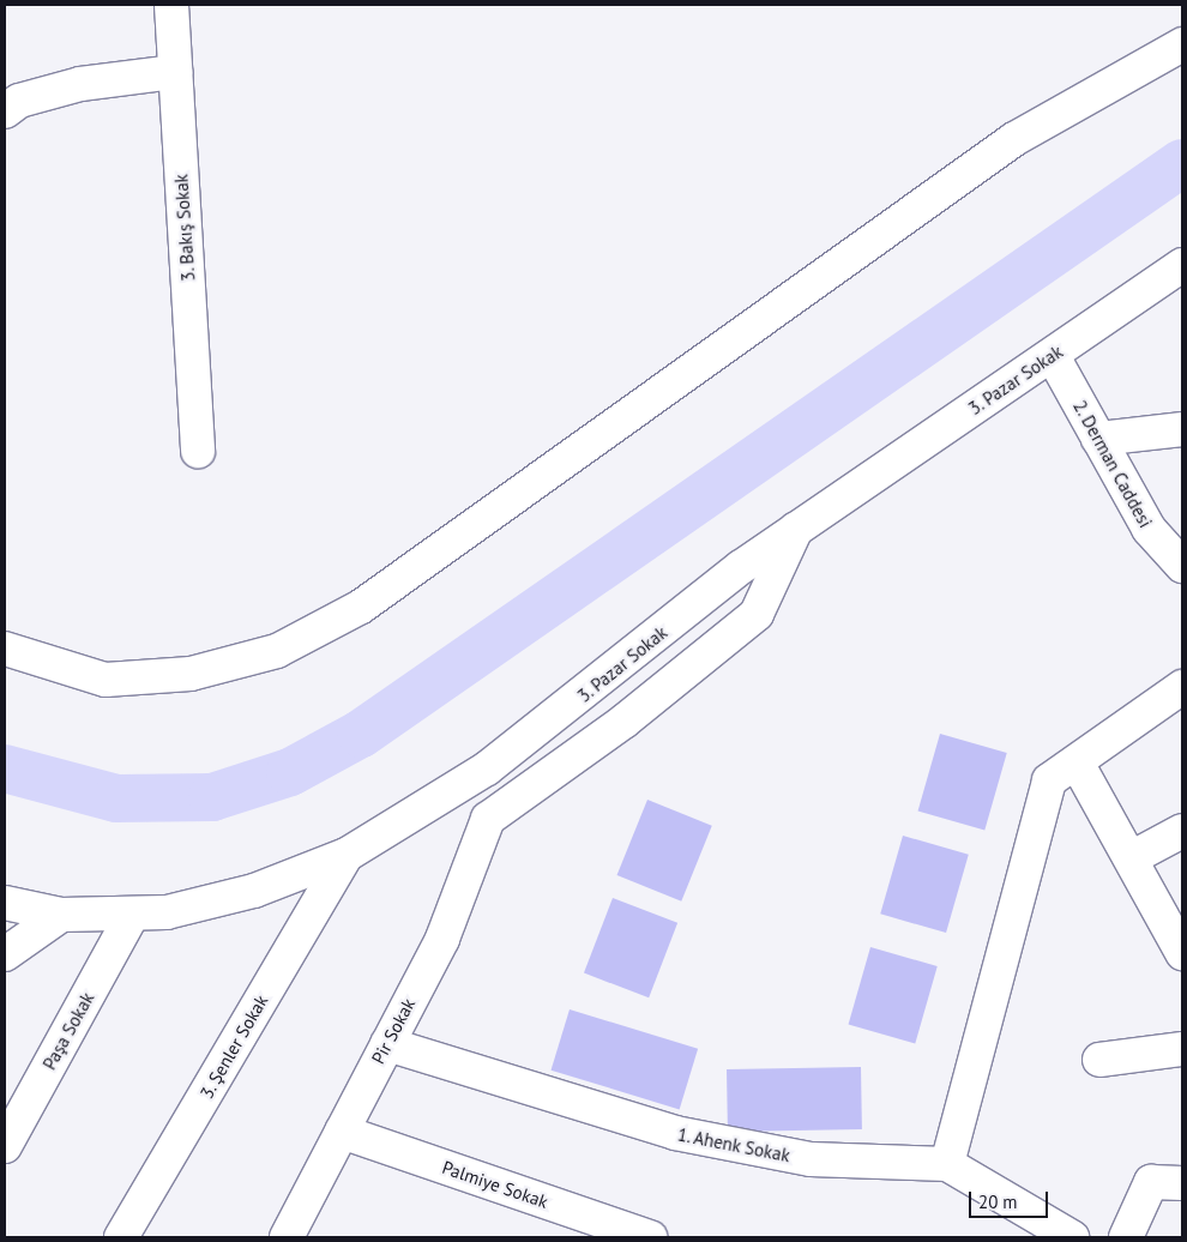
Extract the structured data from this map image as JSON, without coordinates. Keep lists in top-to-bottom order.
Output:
{
  "streets": {
    "street": [
      "3. Bakış Sokak",
      "3. Pazar Sokak",
      "2. Derman Caddesi",
      "Paşa Sokak",
      "Pir Sokak",
      "3. Şenler Sokak",
      "1. Ahenk Sokak",
      "Palmiye Sokak"
    ]
  },
  "crossings": [
    ["3. Pazar Sokak", "2. Derman Caddesi"],
    ["3. Pazar Sokak", "Paşa Sokak"],
    ["3. Pazar Sokak", "Pir Sokak"],
    ["3. Pazar Sokak", "3. Şenler Sokak"],
    ["Pir Sokak", "1. Ahenk Sokak"],
    ["Pir Sokak", "Palmiye Sokak"]
  ],
  "scale_bar": "20 m"
}
